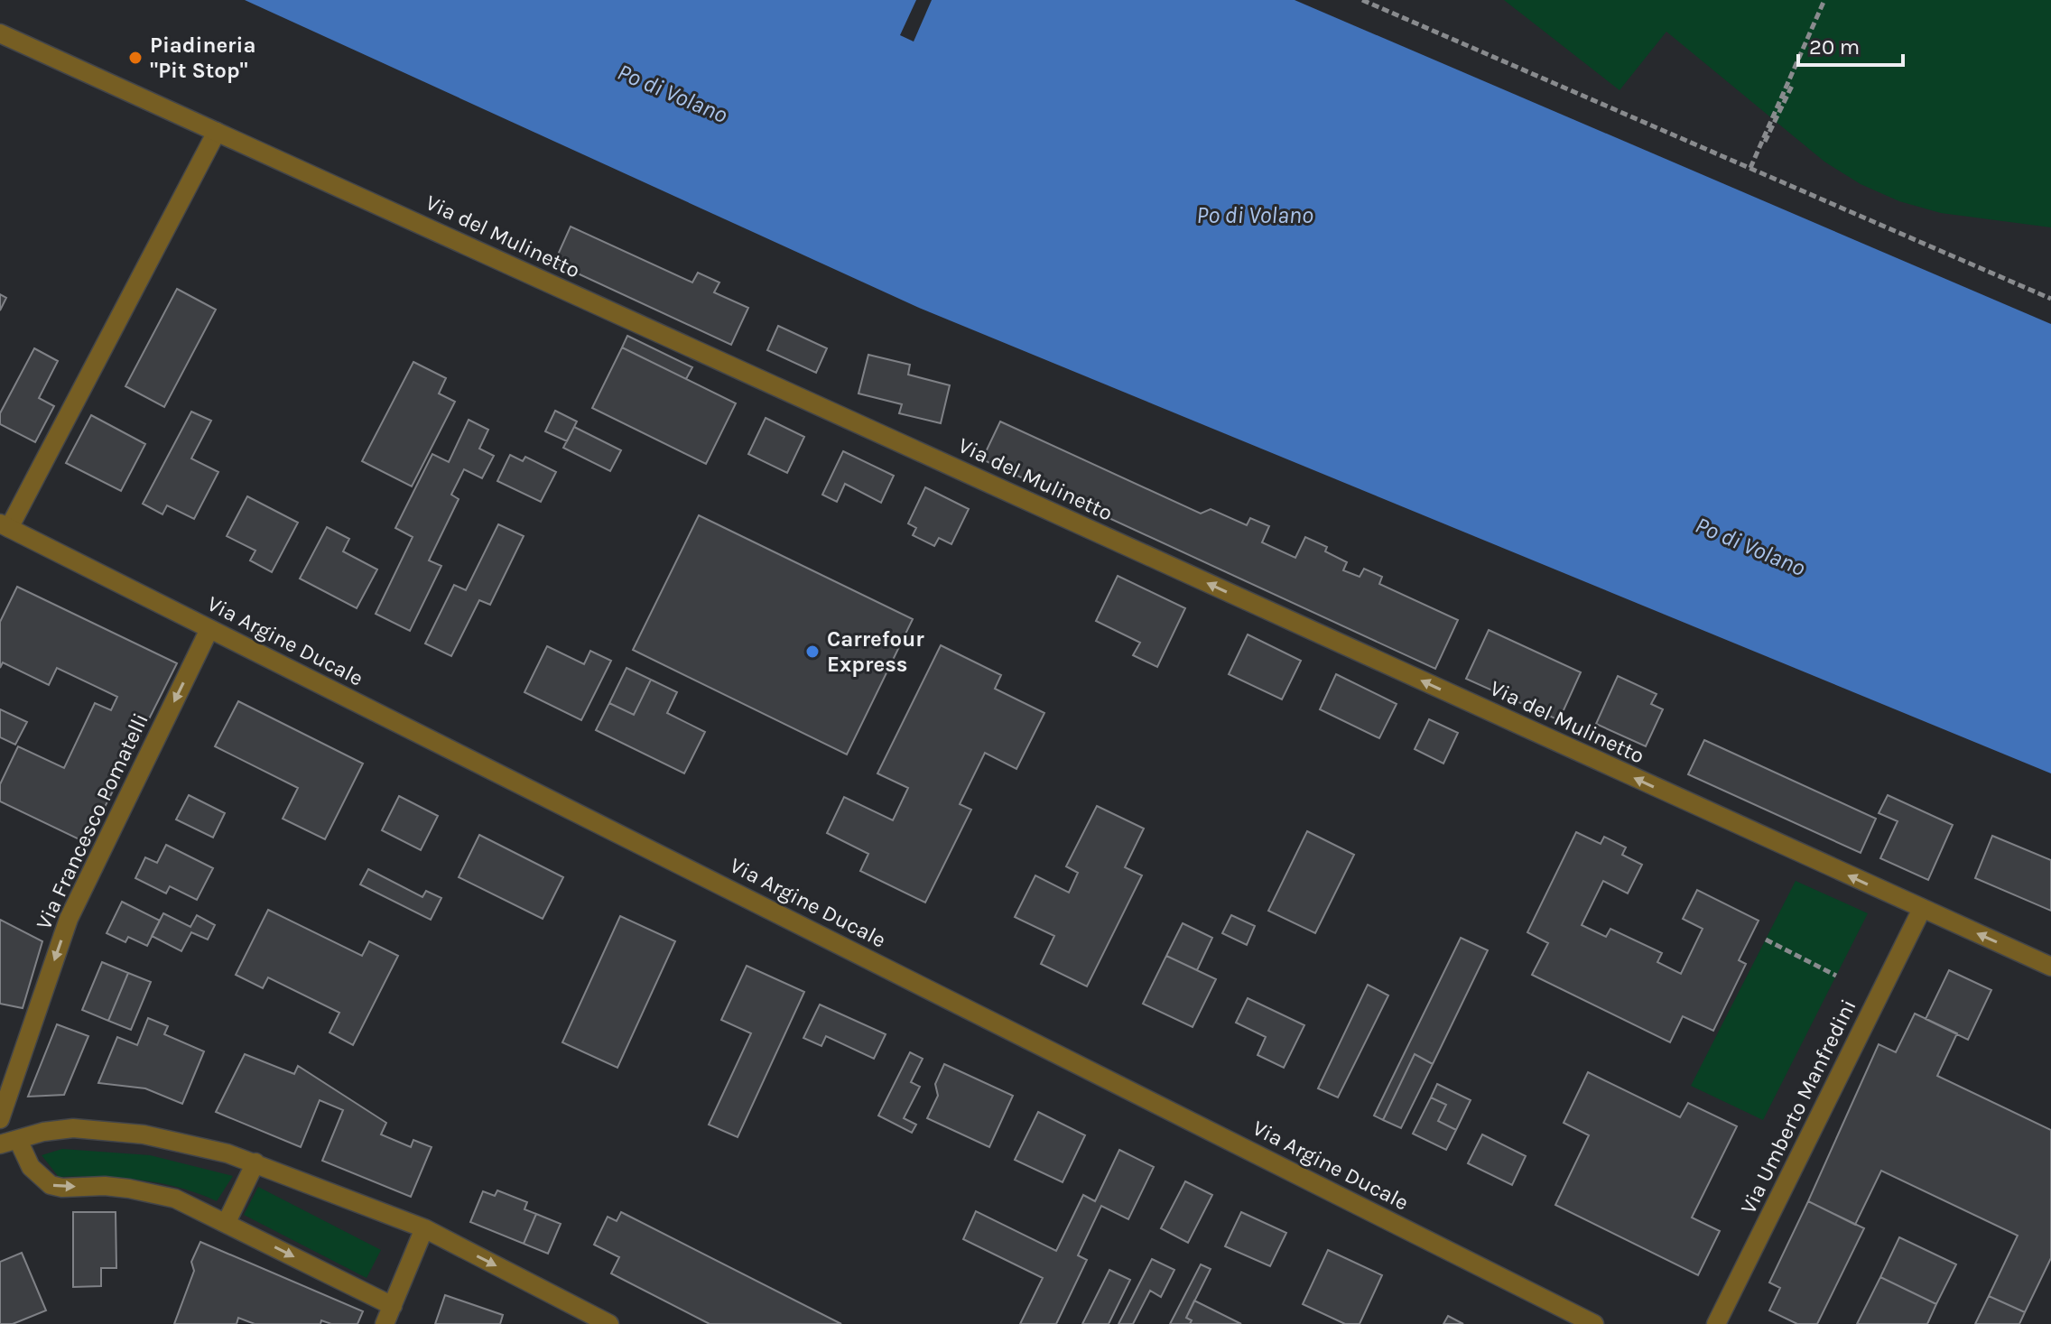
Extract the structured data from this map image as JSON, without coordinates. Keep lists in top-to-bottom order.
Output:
{
  "streets": {
    "street": [
      "Via del Mulinetto",
      "Via Argine Ducale",
      "Via Francesco Pomatelli",
      "Via Umberto Manfredini"
    ]
  },
  "crossings": [
    ["Via del Mulinetto", "Via Umberto Manfredini"],
    ["Via Argine Ducale", "Via Francesco Pomatelli"]
  ],
  "one_way": ["Via del Mulinetto", "Via Francesco Pomatelli"],
  "water": ["Po di Volano"],
  "places": ["Piadineria \"Pit Stop\"", "Carrefour Express"],
  "scale_bar": "20 m"
}
